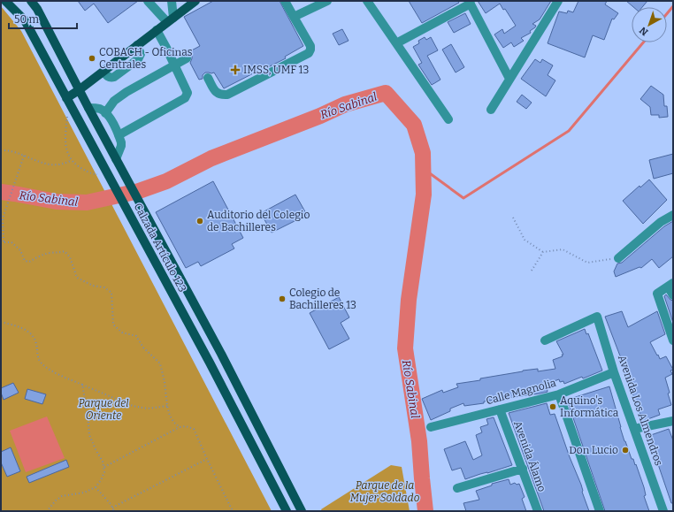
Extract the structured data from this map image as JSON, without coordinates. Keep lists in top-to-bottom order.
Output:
{
  "streets": {
    "main road": ["Calzada Artículo 123"],
    "street": ["Calle Magnolia", "Avenida Los Almendros", "Avenida Álamo"]
  },
  "crossings": [
    ["Calle Magnolia", "Avenida Los Almendros"],
    ["Calle Magnolia", "Avenida Álamo"]
  ],
  "water": ["Río Sabinal"],
  "parks": ["Parque del Oriente", "Parque de la Mujer Soldado"],
  "places": {
    "other": [
      "COBACH - Oficinas Centrales",
      "Auditorio del Colegio de Bachilleres",
      "Colegio de Bachilleres 13",
      "Aquino's Informática",
      "Don Lucio"
    ],
    "health": ["IMSS, UMF 13"]
  },
  "scale_bar": "50 m",
  "north": "bottom left"
}
